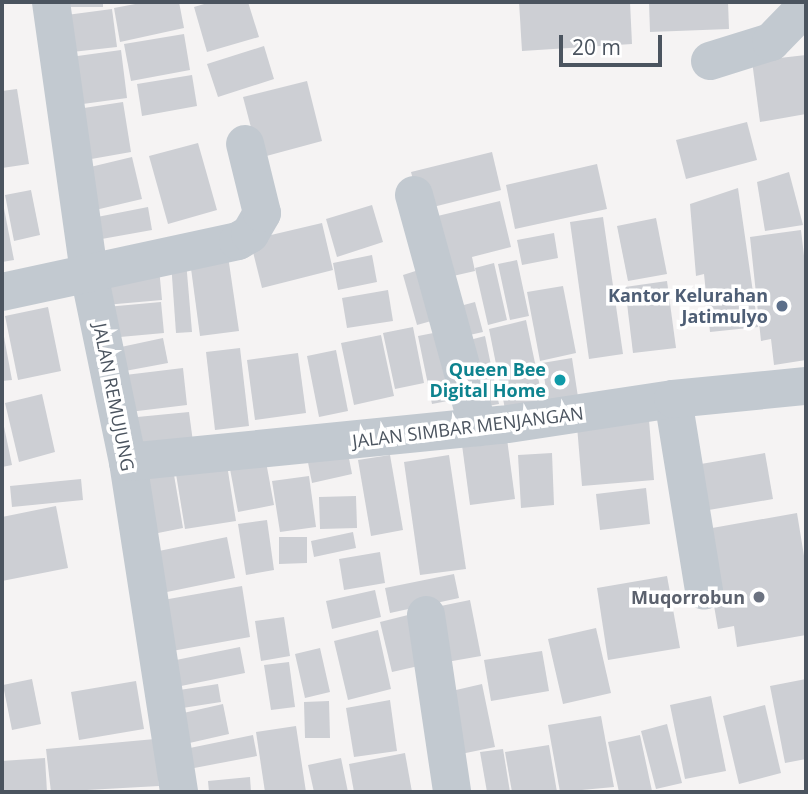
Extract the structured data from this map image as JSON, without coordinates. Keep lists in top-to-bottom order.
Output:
{
  "streets": {
    "street": ["JALAN REMUJUNG", "JALAN SIMBAR MENJANGAN"]
  },
  "crossings": [
    ["JALAN REMUJUNG", "JALAN SIMBAR MENJANGAN"]
  ],
  "places": ["Kantor Kelurahan Jatimulyo", "Queen Bee Digital Home", "Muqorrobun"],
  "scale_bar": "20 m"
}
